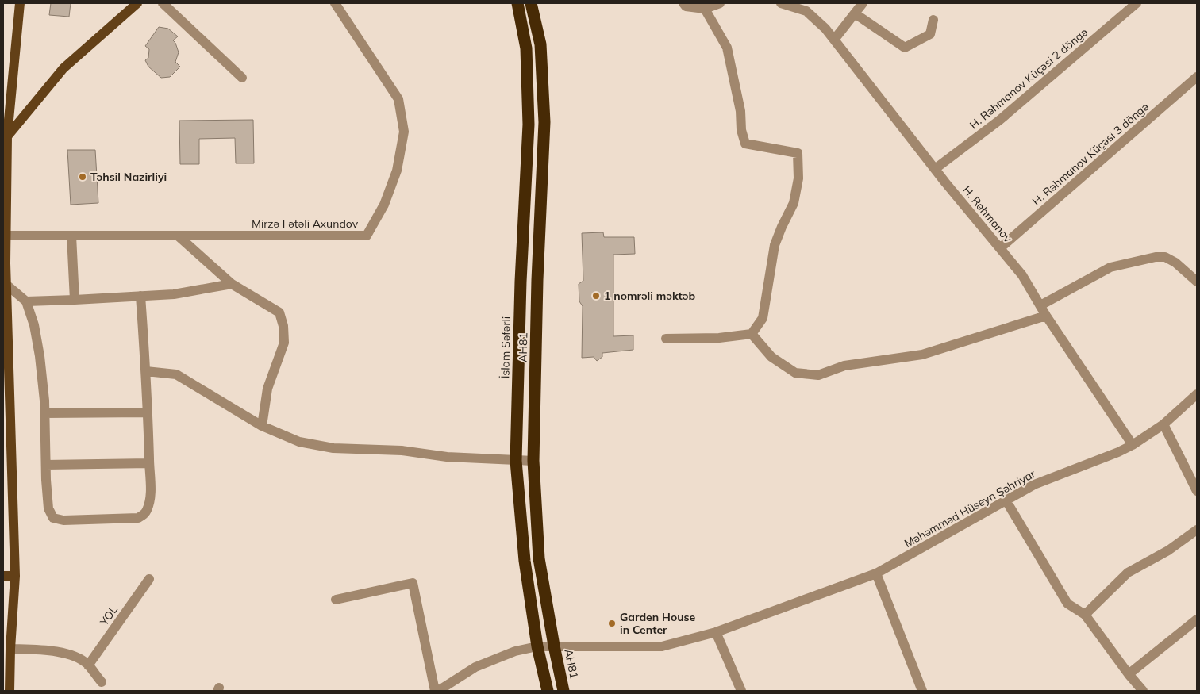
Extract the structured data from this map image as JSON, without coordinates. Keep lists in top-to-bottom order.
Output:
{
  "streets": {
    "highway": ["İslam Səfərli", "AH81"],
    "street": [
      "H. Rəhmanov Küçəsi 2 döngə",
      "H. Rəhmanov Küçəsi 3 döngə",
      "H. Rəhmanov",
      "Mirzə Fətəli Axundov",
      "Məhəmməd Hüseyn Şəhriyar",
      "YOL"
    ]
  },
  "crossings": [
    ["H. Rəhmanov Küçəsi 2 döngə", "H. Rəhmanov"],
    ["H. Rəhmanov Küçəsi 3 döngə", "H. Rəhmanov"],
    ["H. Rəhmanov", "Məhəmməd Hüseyn Şəhriyar"],
    ["İslam Səfərli", "Məhəmməd Hüseyn Şəhriyar"],
    ["AH81", "Məhəmməd Hüseyn Şəhriyar"]
  ],
  "places": ["Təhsil Nazirliyi", "1 nomrəli məktəb", "Garden House in Center"]
}
